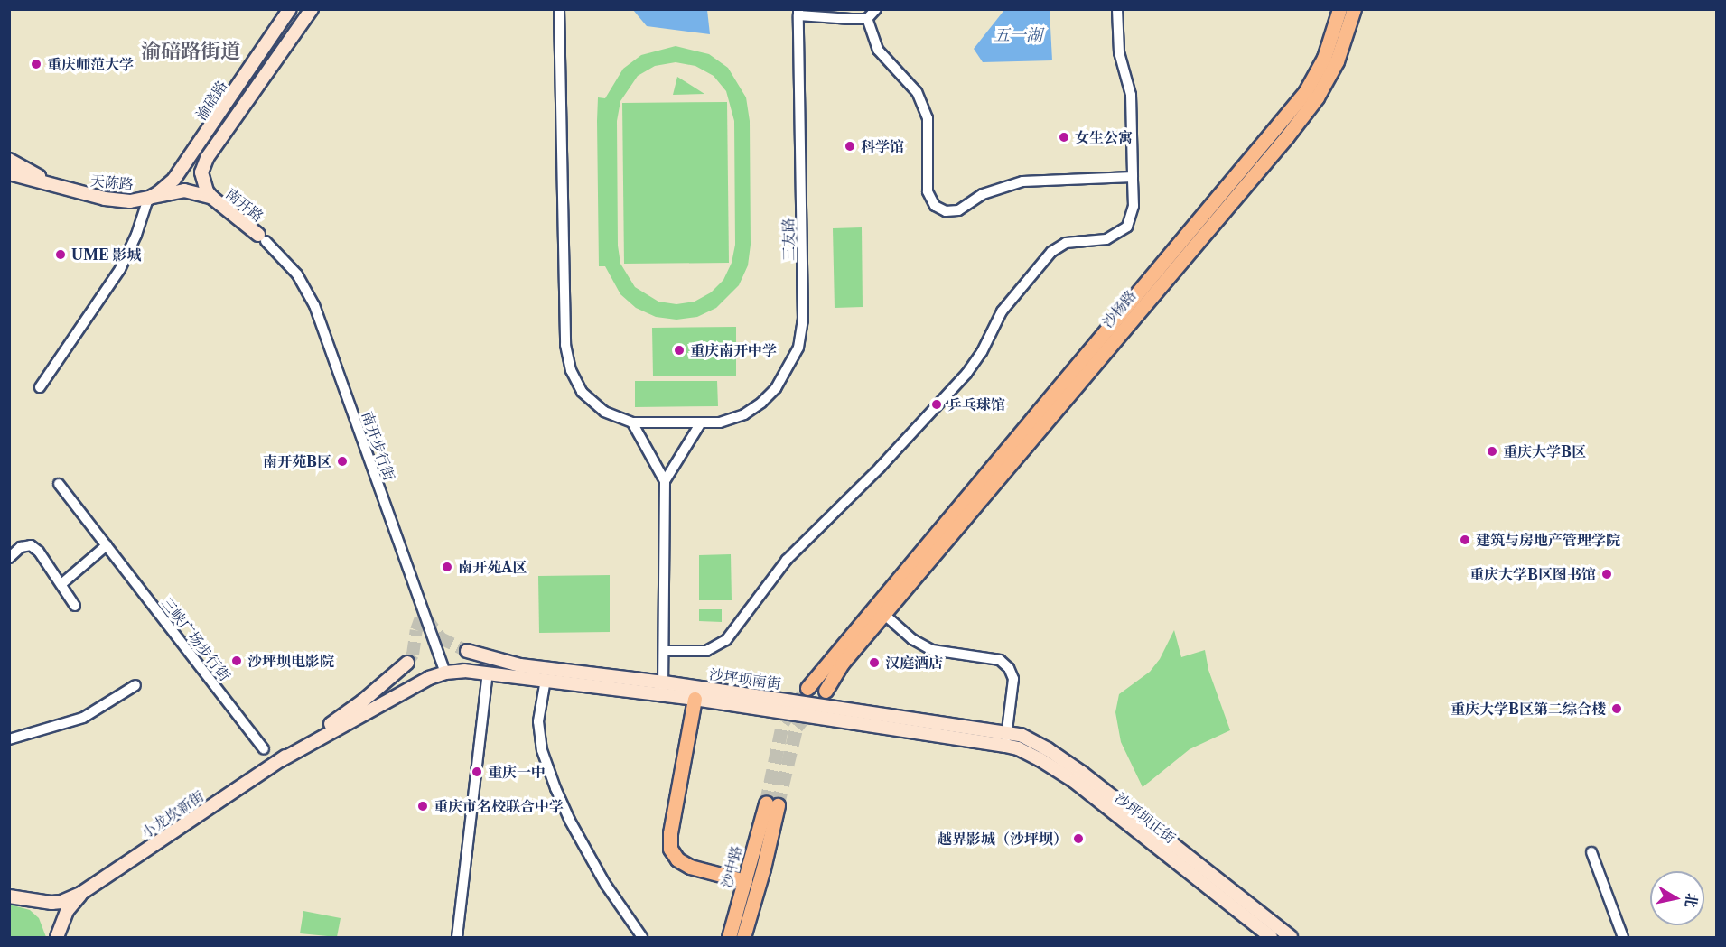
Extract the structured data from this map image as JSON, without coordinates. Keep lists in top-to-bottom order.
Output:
{
  "streets": {
    "main road": [
      "渝碚路",
      "天陈路",
      "南开路",
      "沙杨路",
      "沙坪坝南街",
      "小龙坎新街",
      "沙坪坝正街",
      "沙中路"
    ],
    "street": ["三友路", "南开步行街", "三峡广场步行街"]
  },
  "crossings": [
    ["渝碚路", "天陈路"],
    ["渝碚路", "南开路"],
    ["天陈路", "南开路"],
    ["南开路", "南开步行街"],
    ["南开步行街", "沙坪坝南街"],
    ["南开步行街", "小龙坎新街"],
    ["沙坪坝南街", "小龙坎新街"],
    ["沙坪坝南街", "沙坪坝正街"]
  ],
  "districts": ["渝碚路街道"],
  "water": ["五一湖"],
  "places": [
    "重庆师范大学",
    "女生公寓",
    "科学馆",
    "UME 影城",
    "重庆南开中学",
    "乒乓球馆",
    "重庆大学B区",
    "南开苑B区",
    "建筑与房地产管理学院",
    "南开苑A区",
    "重庆大学B区图书馆",
    "沙坪坝电影院",
    "汉庭酒店",
    "重庆大学B区第二综合楼",
    "重庆一中",
    "重庆市名校联合中学",
    "越界影城（沙坪坝）"
  ],
  "north": "right"
}
